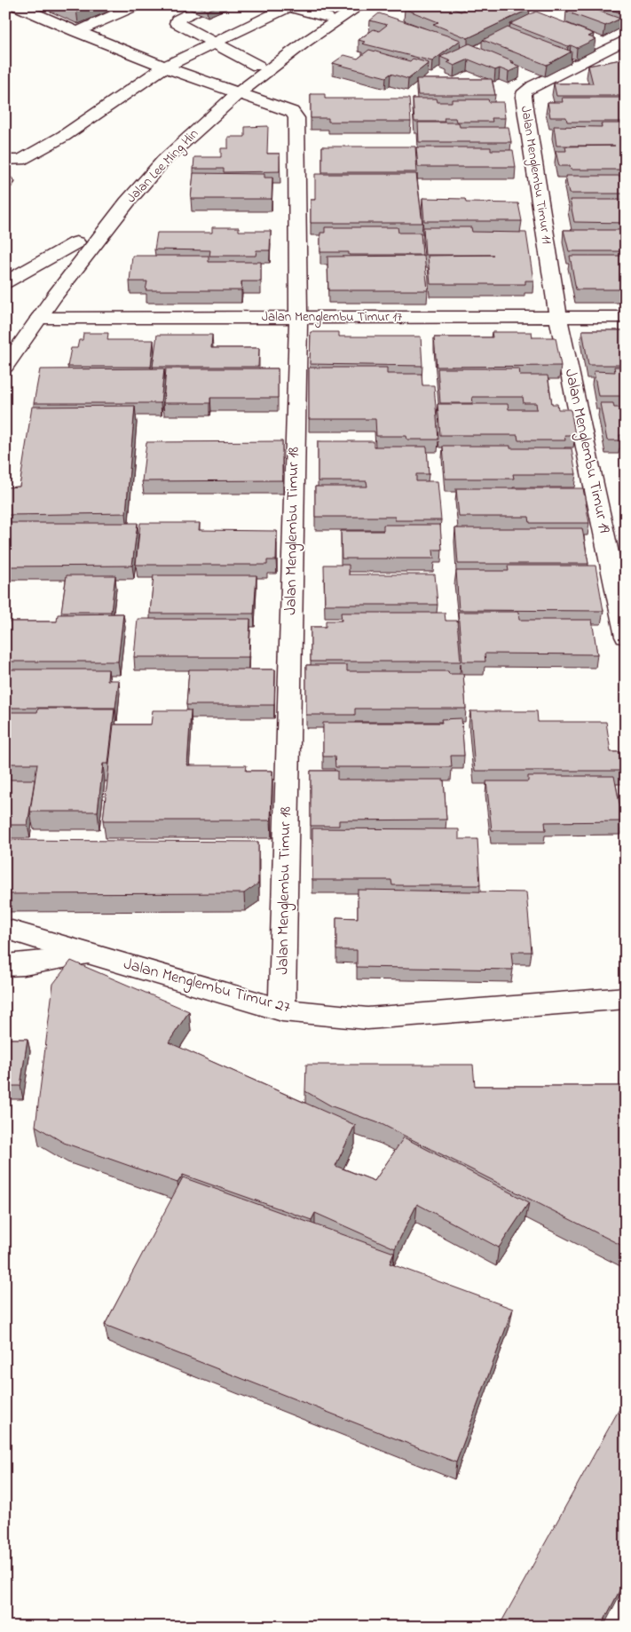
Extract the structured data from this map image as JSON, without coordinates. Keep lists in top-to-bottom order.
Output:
{
  "streets": {
    "street": [
      "Jalan Lee Ming Hin",
      "Jalan Menglembu Timur 11",
      "Jalan Menglembu Timur 17",
      "Jalan Menglembu Timur 19",
      "Jalan Menglembu Timur 18",
      "Jalan Menglembu Timur 27"
    ]
  },
  "crossings": [
    ["Jalan Lee Ming Hin", "Jalan Menglembu Timur 17"],
    ["Jalan Lee Ming Hin", "Jalan Menglembu Timur 18"],
    ["Jalan Menglembu Timur 11", "Jalan Menglembu Timur 17"],
    ["Jalan Menglembu Timur 11", "Jalan Menglembu Timur 19"],
    ["Jalan Menglembu Timur 17", "Jalan Menglembu Timur 19"],
    ["Jalan Menglembu Timur 17", "Jalan Menglembu Timur 18"],
    ["Jalan Menglembu Timur 18", "Jalan Menglembu Timur 27"]
  ]
}
